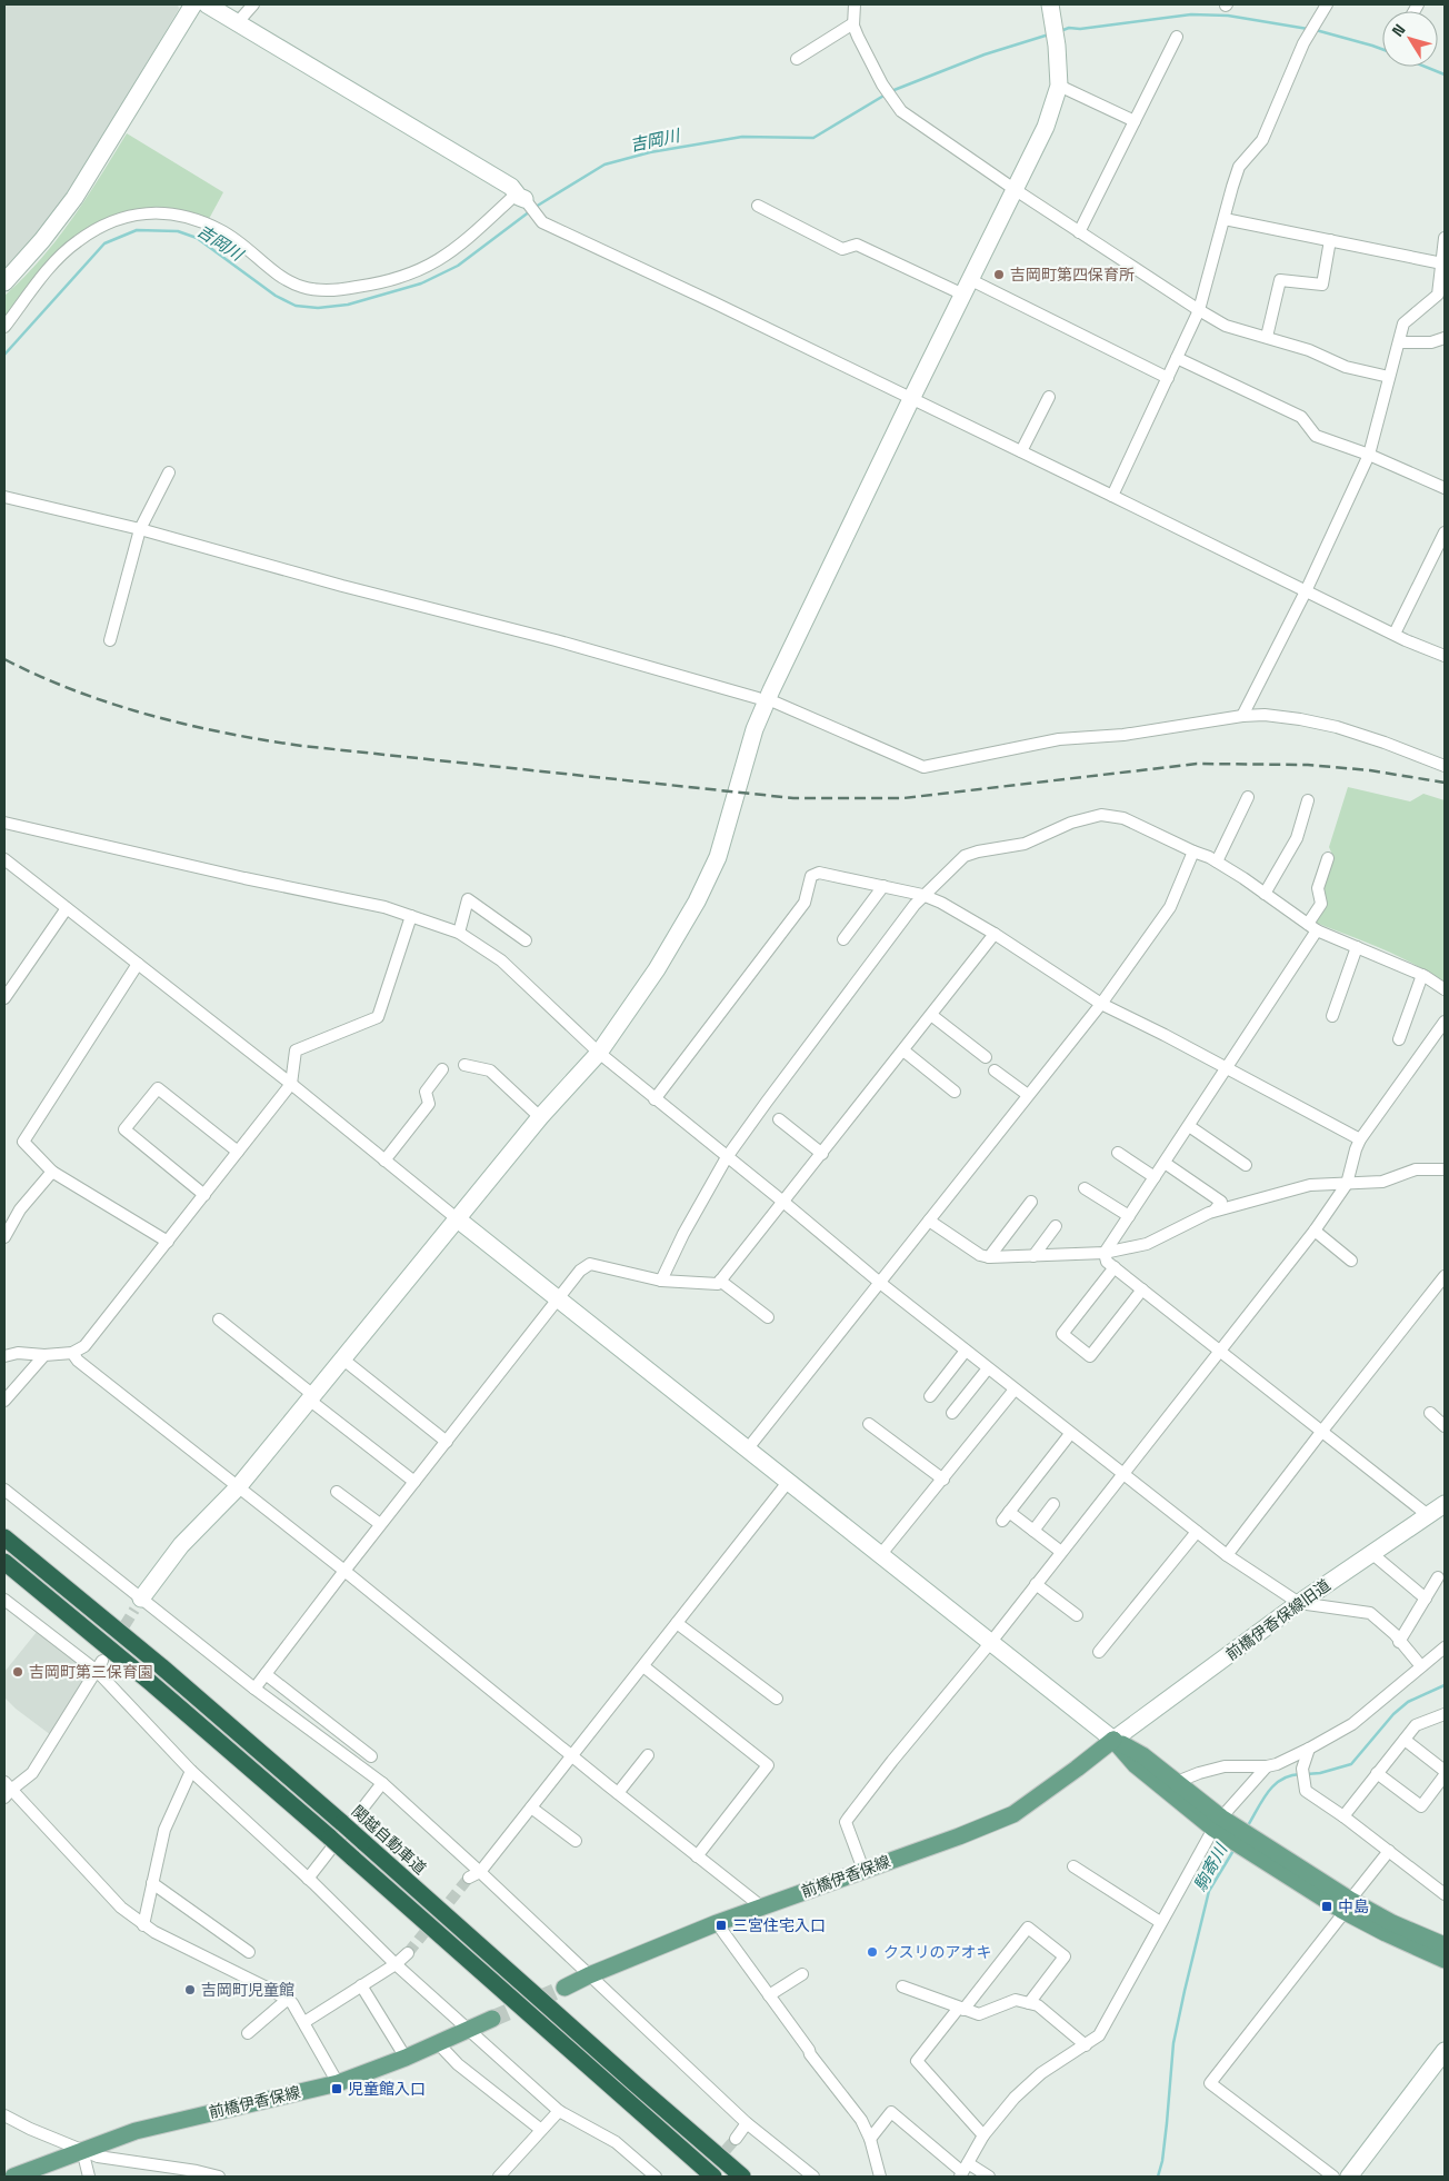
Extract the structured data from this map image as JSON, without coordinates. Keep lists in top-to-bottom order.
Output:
{
  "streets": {
    "highway": ["関越自動車道"],
    "main road": ["前橋伊香保線"],
    "street": ["前橋伊香保線旧道"]
  },
  "crossings": [
    ["前橋伊香保線旧道", "前橋伊香保線"]
  ],
  "water": ["吉岡川", "駒寄川"],
  "places": {
    "other": [
      "吉岡町第四保育所",
      "吉岡町第三保育園",
      "クスリのアオキ",
      "吉岡町児童館"
    ],
    "transit": ["中島", "三宮住宅入口", "児童館入口"]
  },
  "north": "top left"
}
